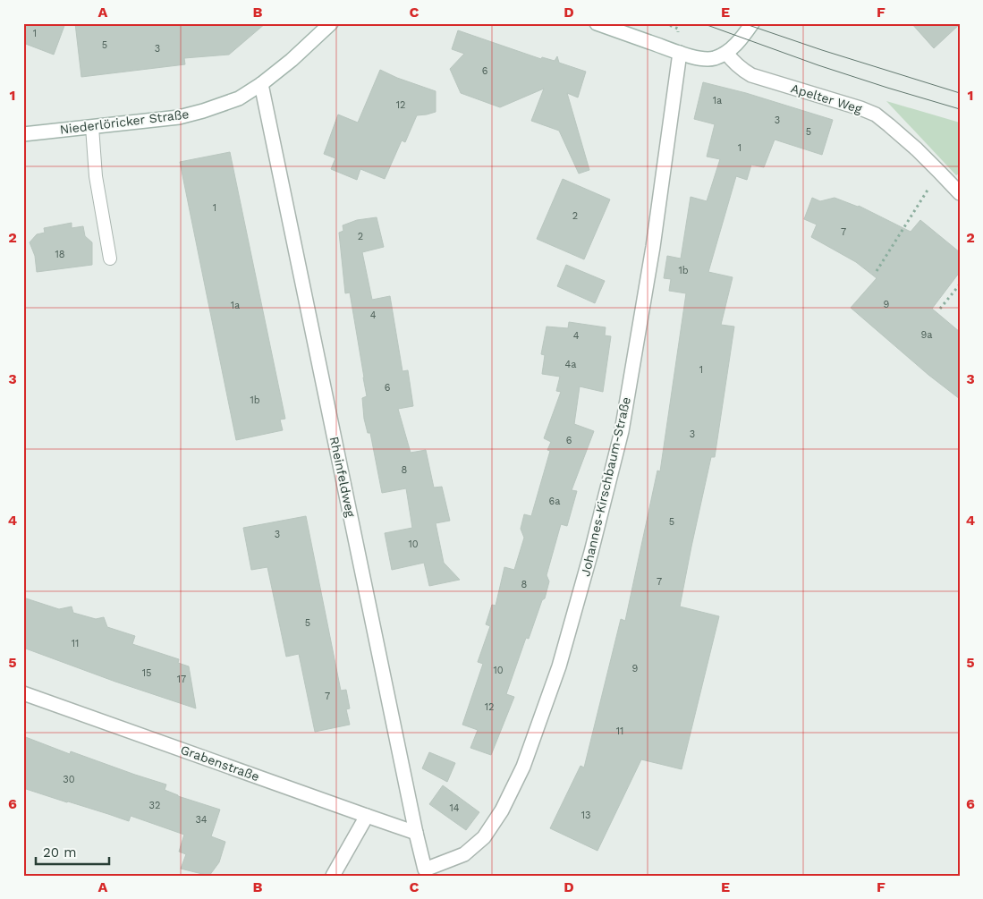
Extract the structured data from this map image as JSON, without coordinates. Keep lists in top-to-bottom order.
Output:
{
  "streets": {
    "street": [
      "Apelter Weg",
      "Niederlöricker Straße",
      "Rheinfeldweg",
      "Johannes-Kirschbaum-Straße",
      "Grabenstraße"
    ]
  },
  "crossings": [
    ["Niederlöricker Straße", "Rheinfeldweg"],
    ["Rheinfeldweg", "Johannes-Kirschbaum-Straße"],
    ["Rheinfeldweg", "Grabenstraße"]
  ],
  "house_numbers": [
    "1",
    "5",
    "3",
    "6",
    "1a",
    "12",
    "3",
    "5",
    "1",
    "1",
    "2",
    "7",
    "2",
    "18",
    "1b",
    "9",
    "1a",
    "4",
    "9a",
    "4",
    "4a",
    "1",
    "6",
    "1b",
    "3",
    "6",
    "8",
    "6a",
    "5",
    "3",
    "10",
    "7",
    "8",
    "5",
    "11",
    "9",
    "10",
    "15",
    "17",
    "7",
    "12",
    "11",
    "30",
    "32",
    "14",
    "13",
    "34"
  ],
  "scale_bar": "20 m",
  "grid": {
    "columns": [
      "A",
      "B",
      "C",
      "D",
      "E",
      "F"
    ],
    "rows": [
      "1",
      "2",
      "3",
      "4",
      "5",
      "6"
    ]
  }
}
